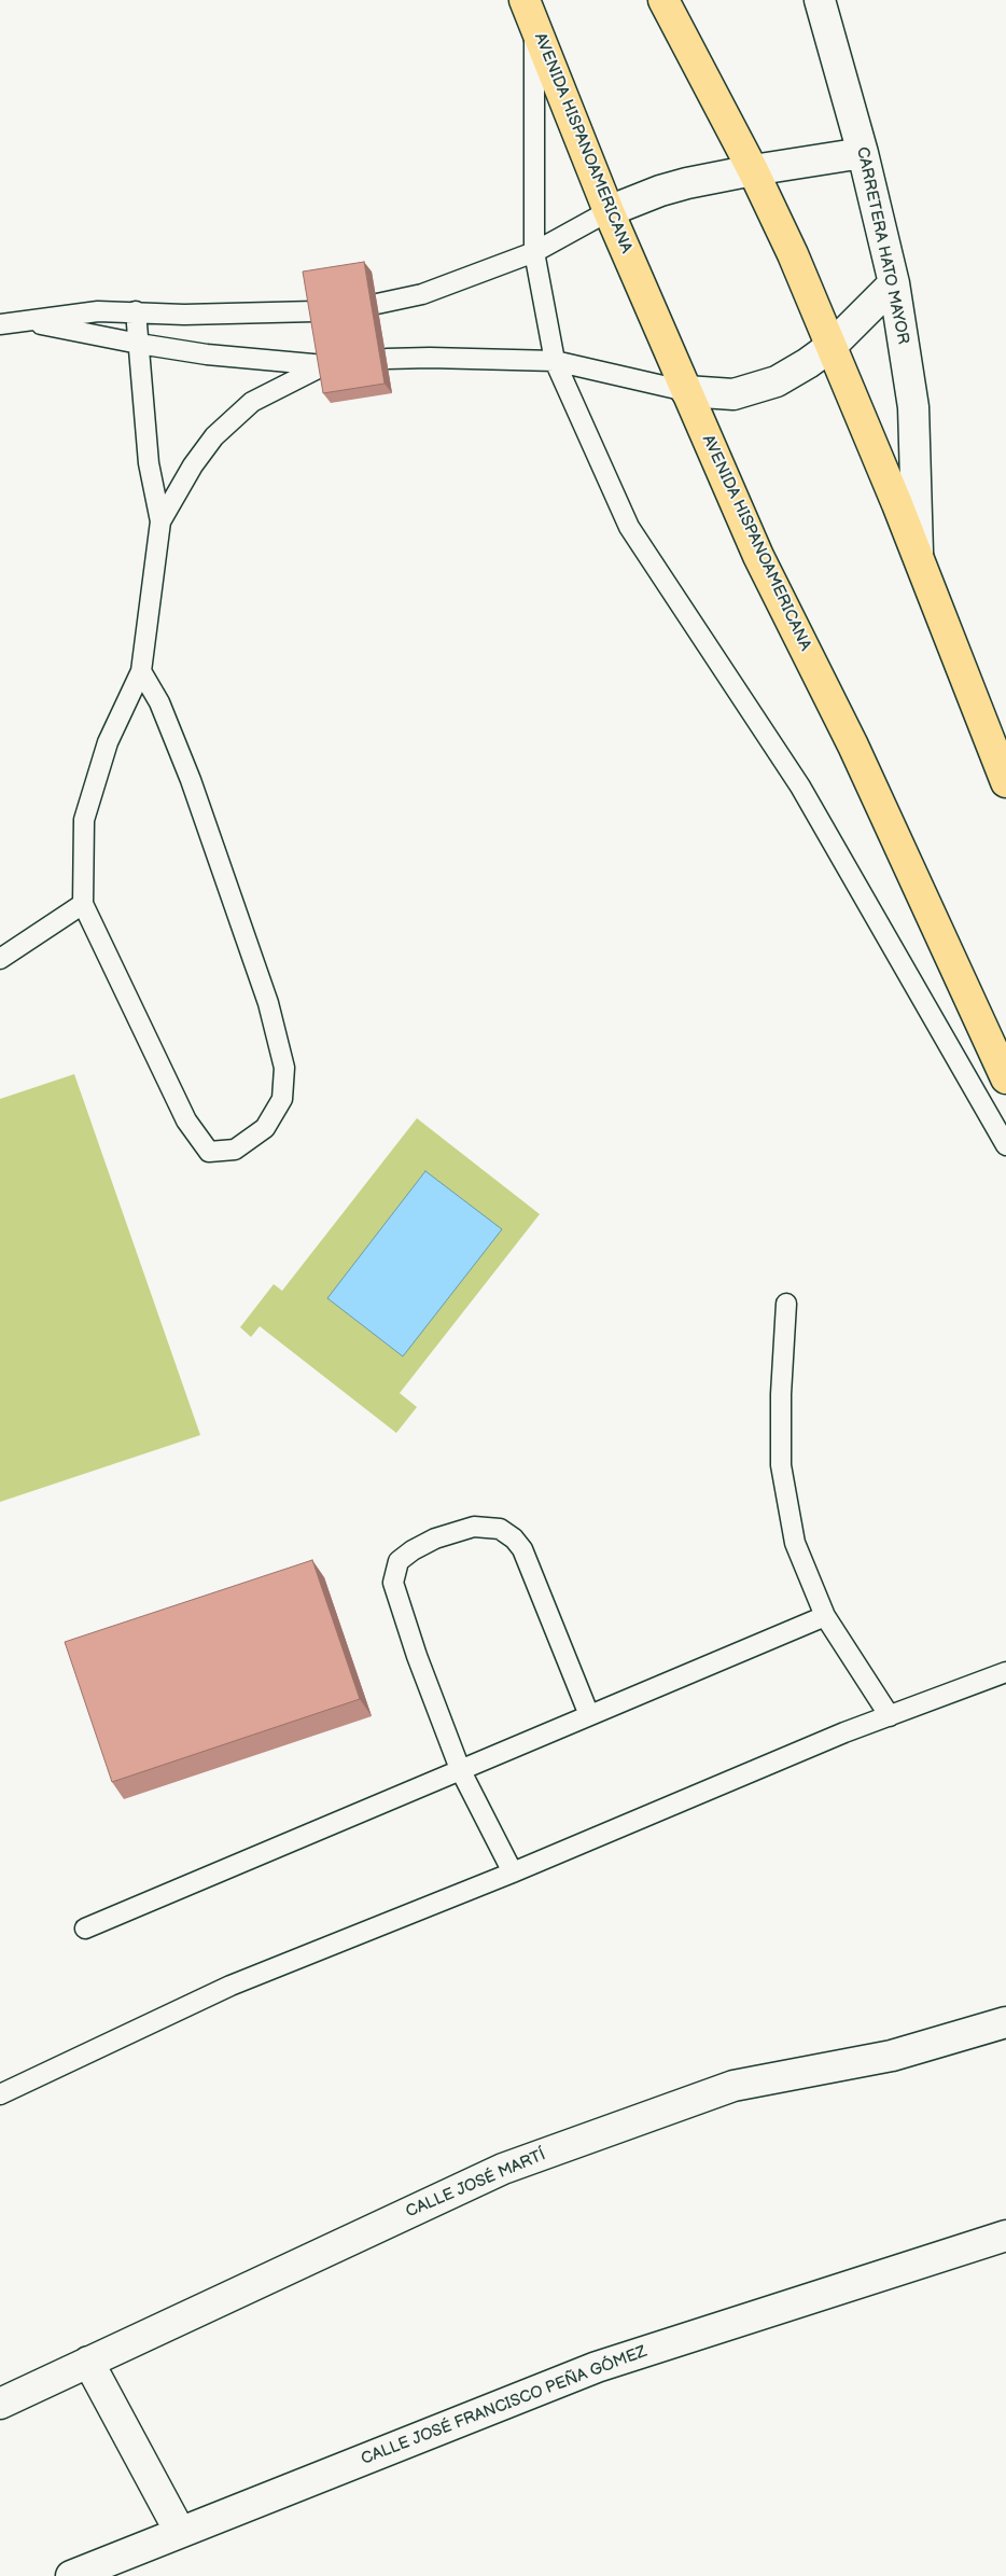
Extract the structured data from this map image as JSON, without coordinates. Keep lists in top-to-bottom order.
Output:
{
  "streets": {
    "main road": ["AVENIDA HISPANOAMERICANA"],
    "street": ["CARRETERA HATO MAYOR", "CALLE JOSÉ MARTÍ", "CALLE JOSÉ FRANCISCO PEÑA GÓMEZ"]
  }
}
